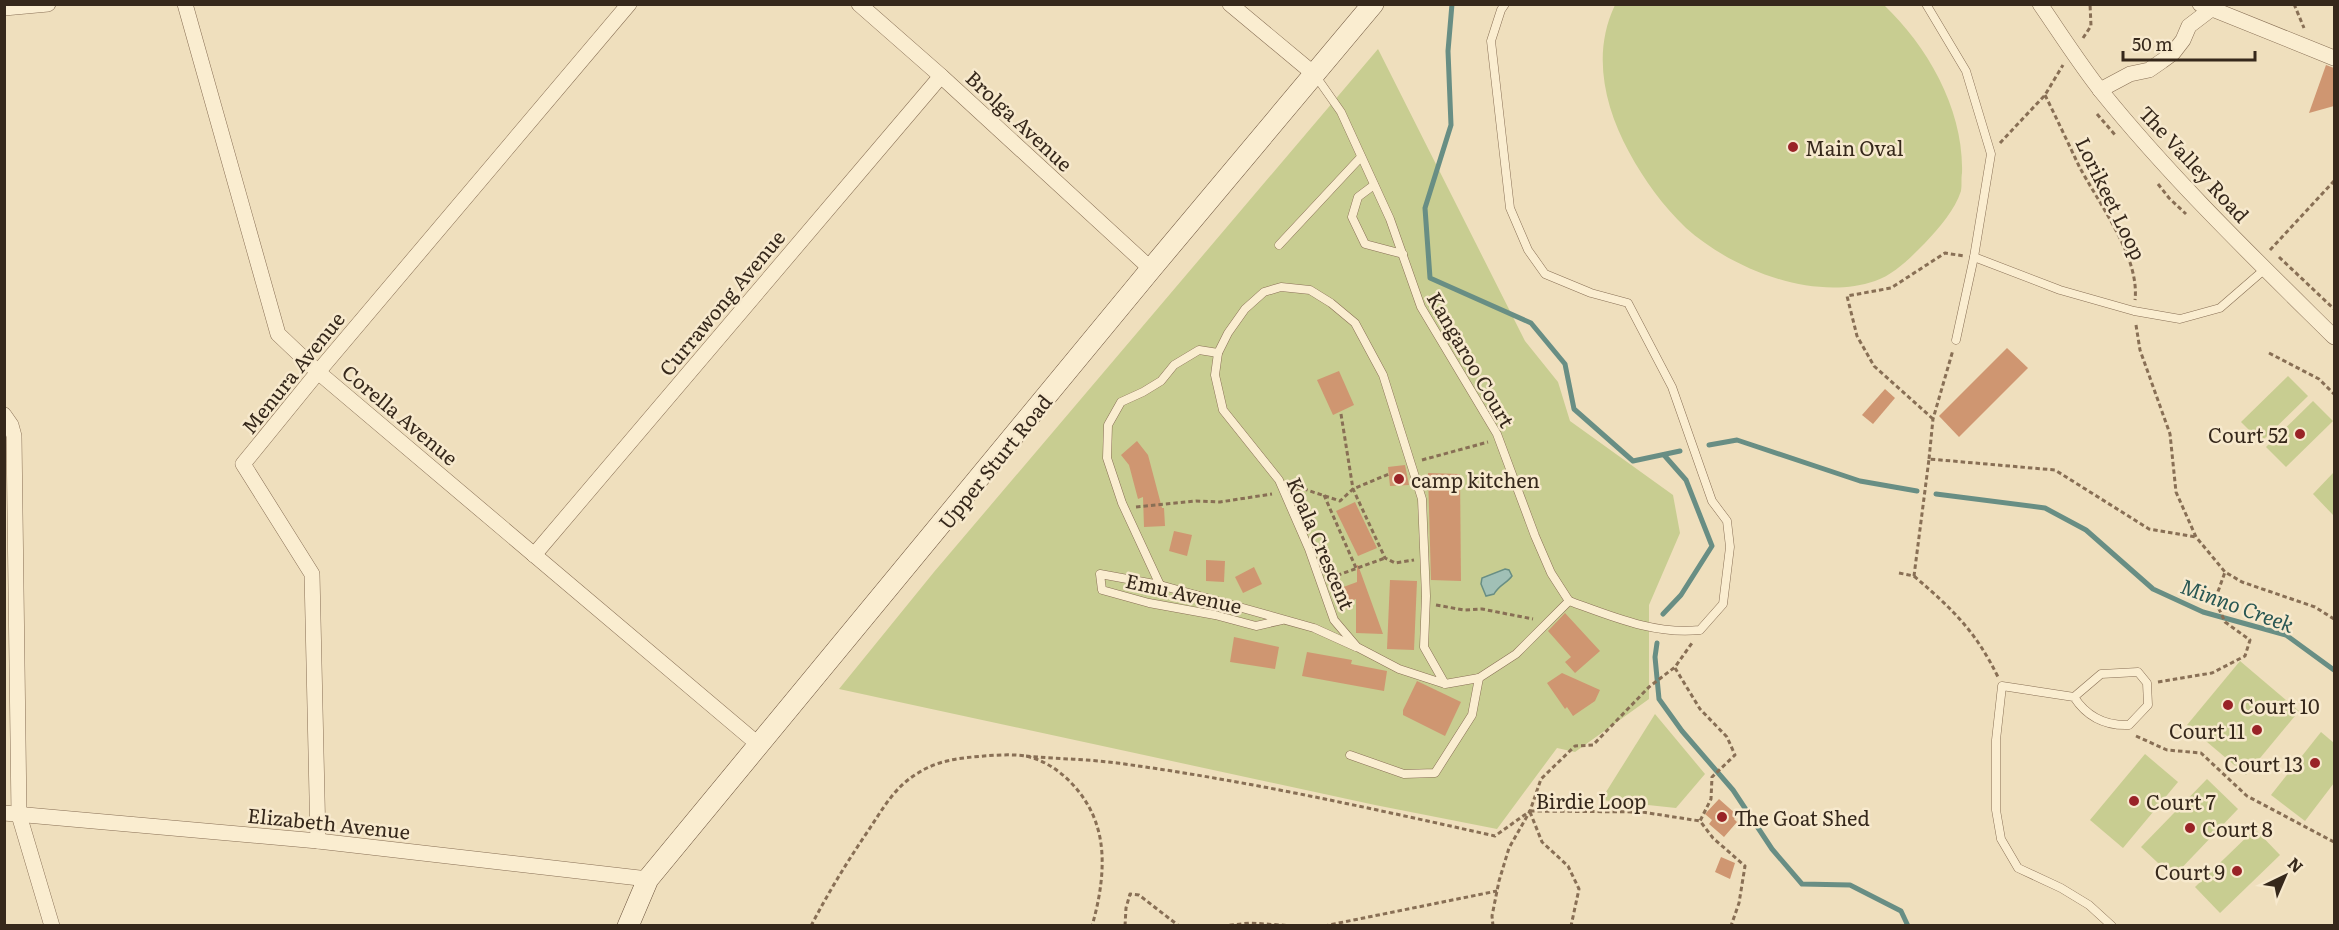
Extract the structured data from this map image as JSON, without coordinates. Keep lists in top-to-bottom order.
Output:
{
  "streets": {
    "main road": ["Upper Sturt Road"],
    "street": [
      "Brolga Avenue",
      "The Valley Road",
      "Currawong Avenue",
      "Menura Avenue",
      "Corella Avenue",
      "Elizabeth Avenue"
    ],
    "lane": ["Kangaroo Court", "Koala Crescent", "Emu Avenue"],
    "path": ["Lorikeet Loop", "Birdie Loop"]
  },
  "crossings": [
    ["Brolga Avenue", "Currawong Avenue"],
    ["Brolga Avenue", "Upper Sturt Road"],
    ["Currawong Avenue", "Corella Avenue"],
    ["Kangaroo Court", "Upper Sturt Road"],
    ["Menura Avenue", "Corella Avenue"],
    ["Menura Avenue", "Elizabeth Avenue"],
    ["Corella Avenue", "Upper Sturt Road"],
    ["Upper Sturt Road", "Elizabeth Avenue"],
    ["Koala Crescent", "Emu Avenue"]
  ],
  "water": ["Minno Creek"],
  "places": [
    "Main Oval",
    "Court 52",
    "camp kitchen",
    "Court 10",
    "Court 11",
    "Court 13",
    "Court 7",
    "The Goat Shed",
    "Court 8",
    "Court 9"
  ],
  "scale_bar": "50 m",
  "north": "top right"
}
